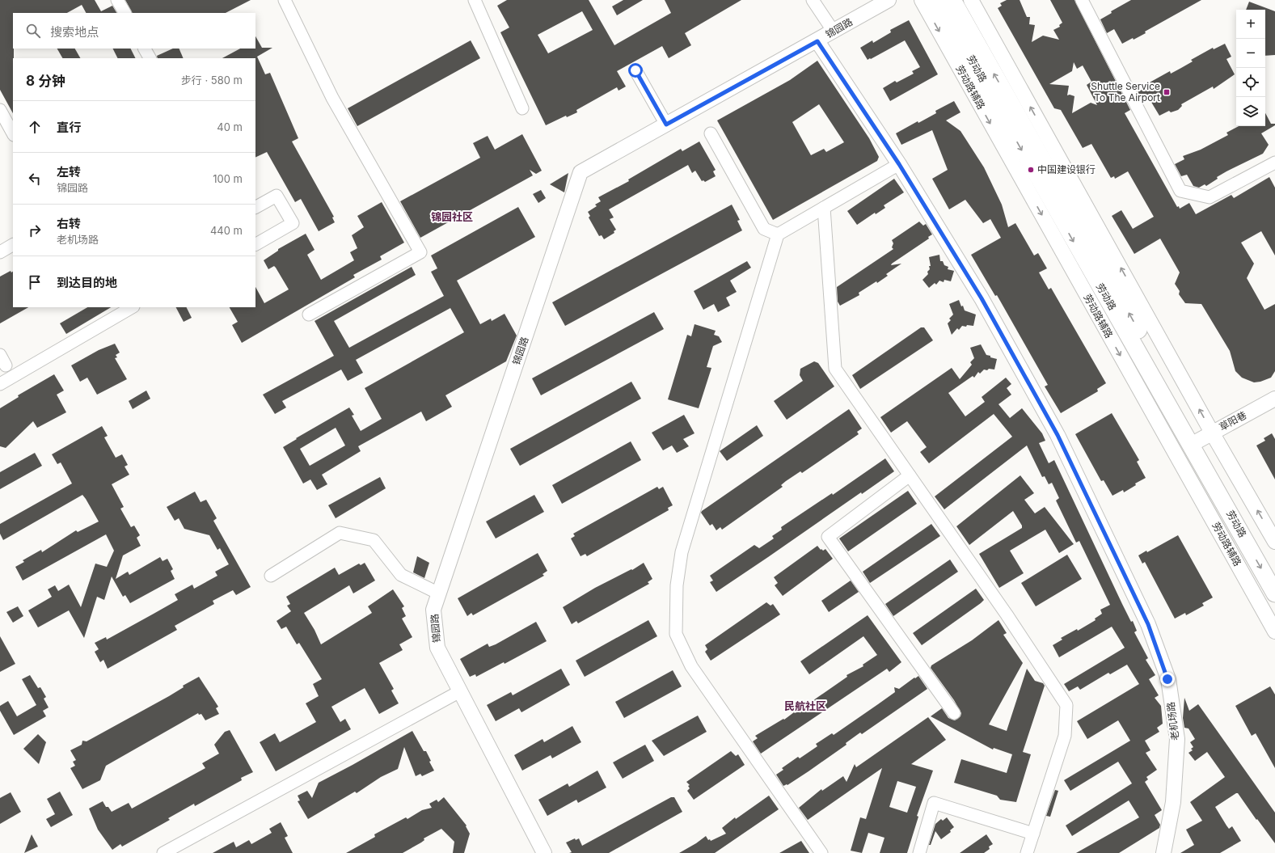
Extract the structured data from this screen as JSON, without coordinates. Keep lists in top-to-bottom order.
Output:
{
  "streets": {
    "main road": ["劳动路"],
    "street": [
      "锦园路",
      "劳动路辅路",
      "草阳巷",
      "老机场路"
    ]
  },
  "crossings": [
    ["锦园路", "老机场路"],
    ["劳动路", "草阳巷"]
  ],
  "districts": ["锦园社区", "民航社区"],
  "places": {
    "transit": ["Shuttle Service To The Airport"],
    "other": ["中国建设银行"]
  },
  "page": {
    "map_buttons": ["+", "−"],
    "search": "搜索地点",
    "heading": ["8 分钟", "步行 · 580 m"],
    "list": [
      ["直行", "40 m"],
      ["左转", "锦园路", "100 m"],
      ["右转", "老机场路", "440 m"],
      "到达目的地"
    ]
  }
}
